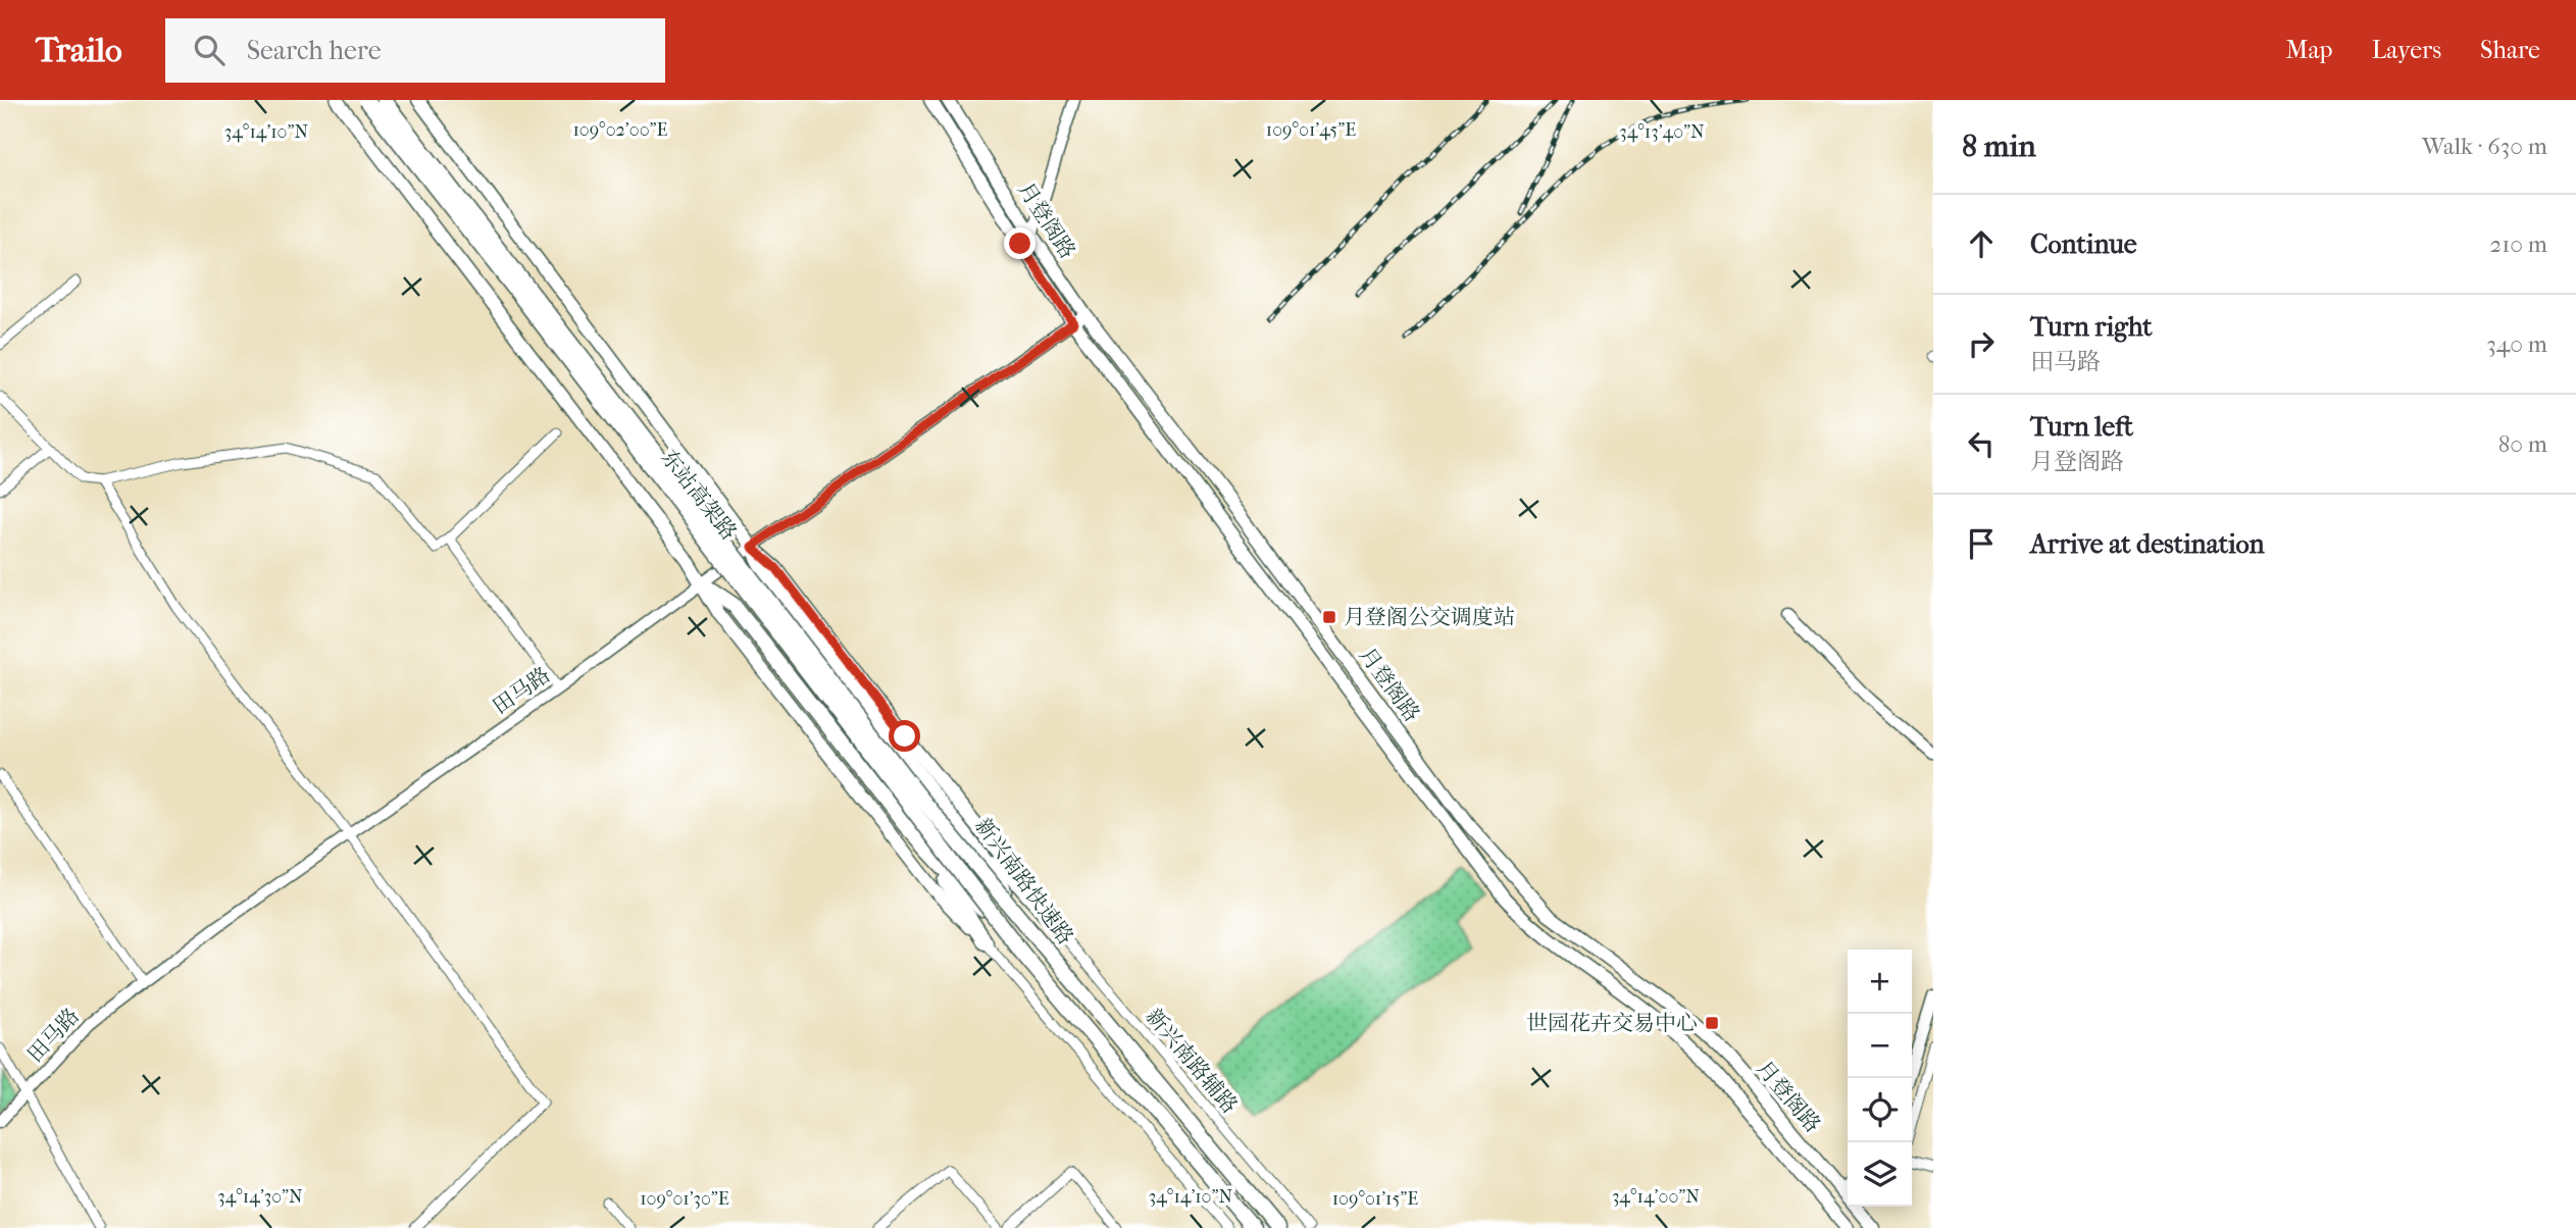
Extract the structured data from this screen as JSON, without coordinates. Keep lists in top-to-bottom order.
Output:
{
  "streets": {
    "main road": ["月登阁路", "东站高架路", "新兴南路快速路"],
    "street": ["田马路", "新兴南路辅路"]
  },
  "crossings": [
    ["月登阁路", "田马路"],
    ["东站高架路", "新兴南路快速路"],
    ["田马路", "新兴南路快速路"]
  ],
  "places": {
    "transit": ["月登阁公交调度站", "世园花卉交易中心"]
  },
  "page": {
    "header": "Trailo",
    "search": "Search here",
    "nav": ["Map", "Layers", "Share"],
    "heading": ["8 min", "Walk · 630 m"],
    "list": [
      ["Continue", "210 m"],
      ["Turn right", "田马路", "340 m"],
      ["Turn left", "月登阁路", "80 m"],
      "Arrive at destination"
    ],
    "map_buttons": ["+", "−"]
  },
  "coordinates": [
    "109°02'00\"E",
    "109°01'45\"E",
    "34°14'10\"N",
    "34°13'40\"N",
    "34°14'30\"N",
    "34°14'00\"N",
    "109°01'30\"E",
    "109°01'15\"E"
  ]
}
